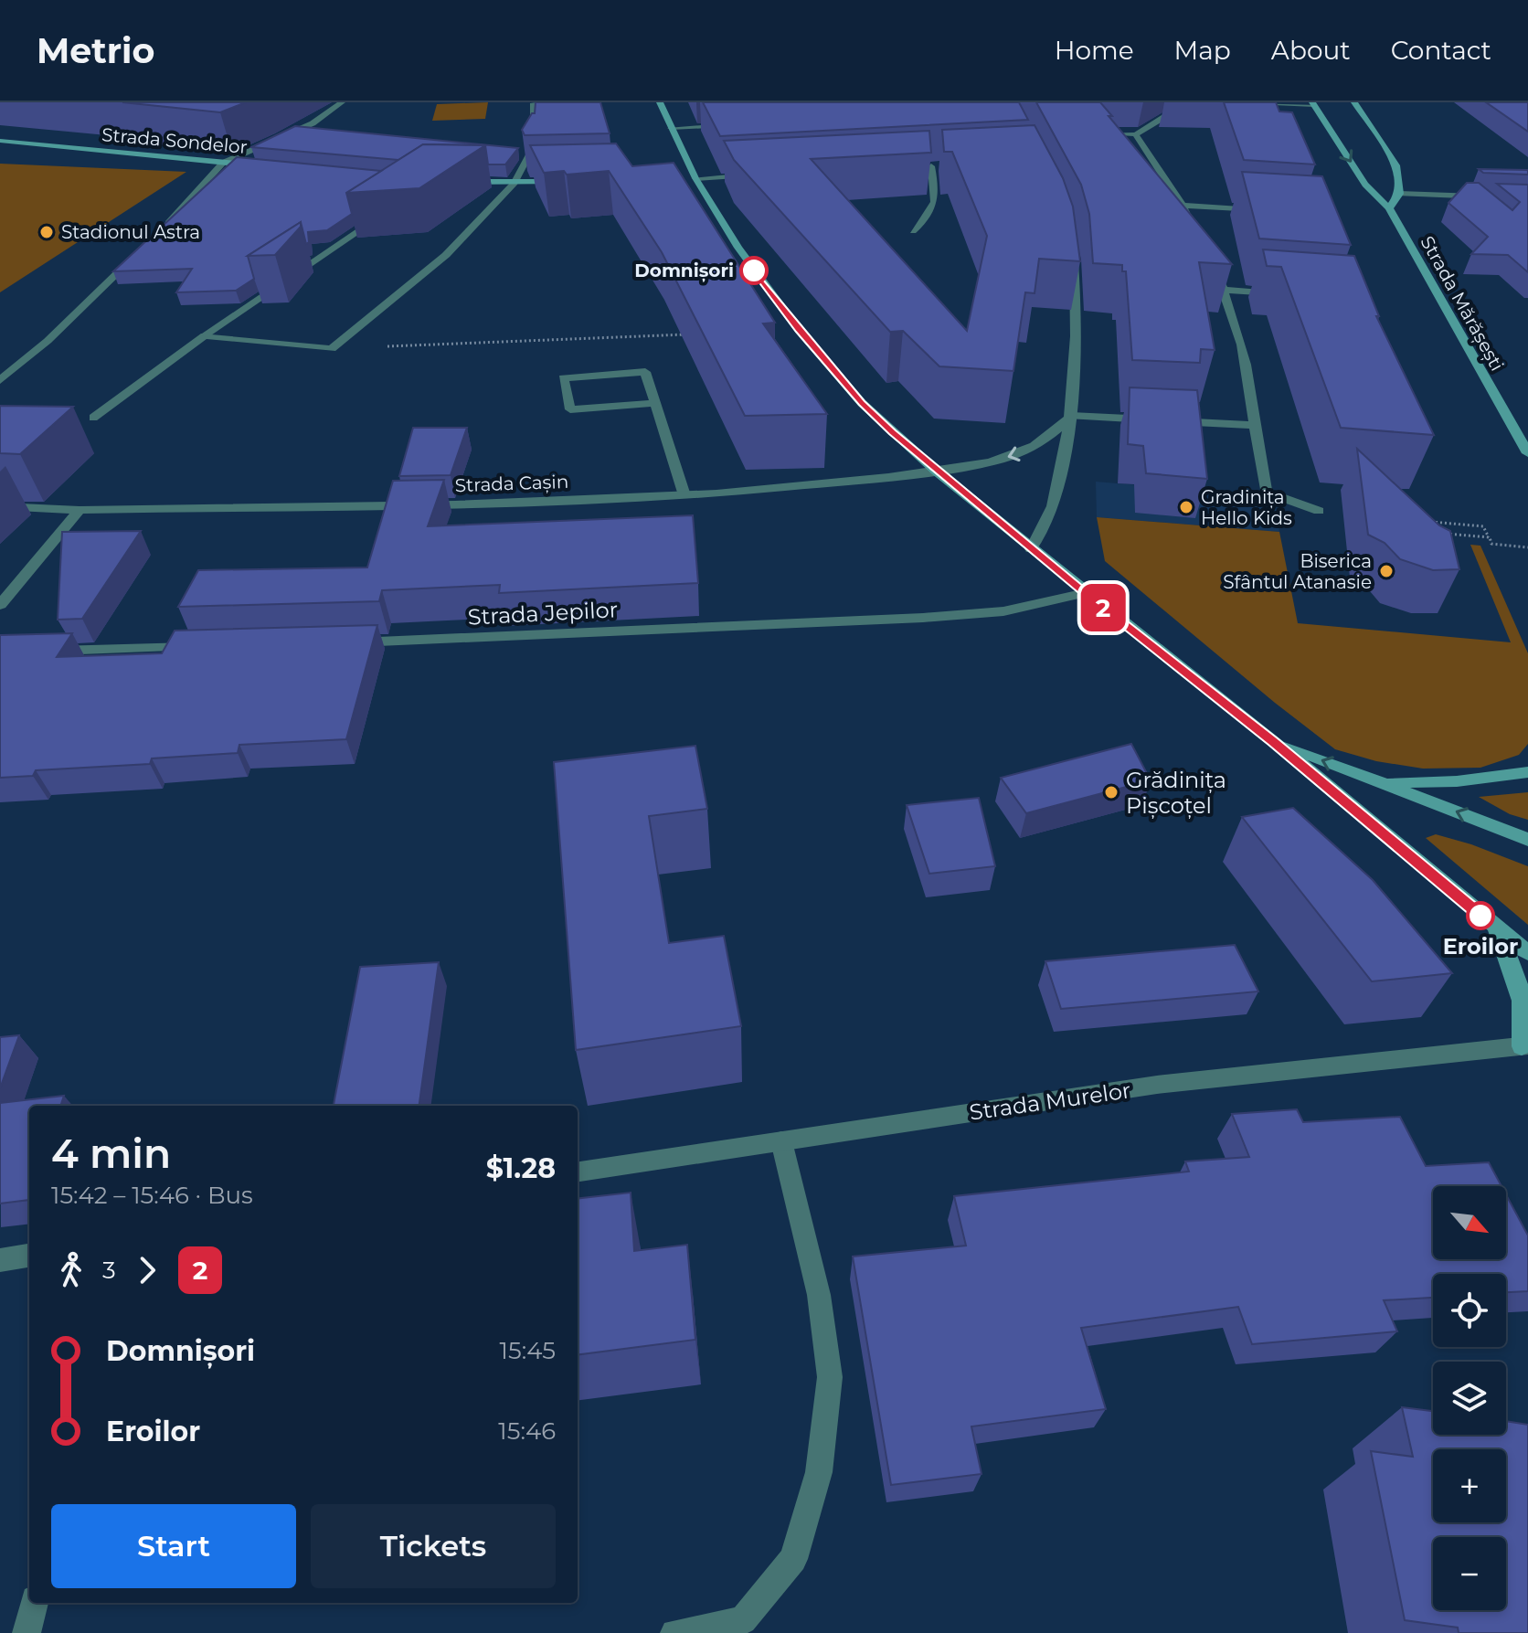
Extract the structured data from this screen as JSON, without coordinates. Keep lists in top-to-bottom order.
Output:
{
  "streets": {
    "street": [
      "Strada Sondelor",
      "Strada Mărășești",
      "Strada Cașin",
      "Strada Jepilor",
      "Strada Murelor"
    ]
  },
  "places": [
    "Stadionul Astra",
    "Domnișori",
    "Gradinița Hello Kids",
    "Biserica Sfântul Atanasie",
    "Grădinița Pișcoțel",
    "Eroilor"
  ],
  "lines": ["bus line 2"],
  "north": "bottom right",
  "page": {
    "header": "Metrio",
    "nav": [
      "Home",
      "Map",
      "About",
      "Contact"
    ],
    "on_map": "2",
    "heading": ["4 min", "15:42 – 15:46 · Bus", "$1.28"],
    "map_buttons": ["+", "−"],
    "legs": ["3", "2"],
    "list": [
      {
        "name": "Domnișori",
        "value": "15:45"
      },
      {
        "name": "Eroilor",
        "value": "15:46"
      }
    ],
    "buttons": ["Start", "Tickets"]
  }
}
